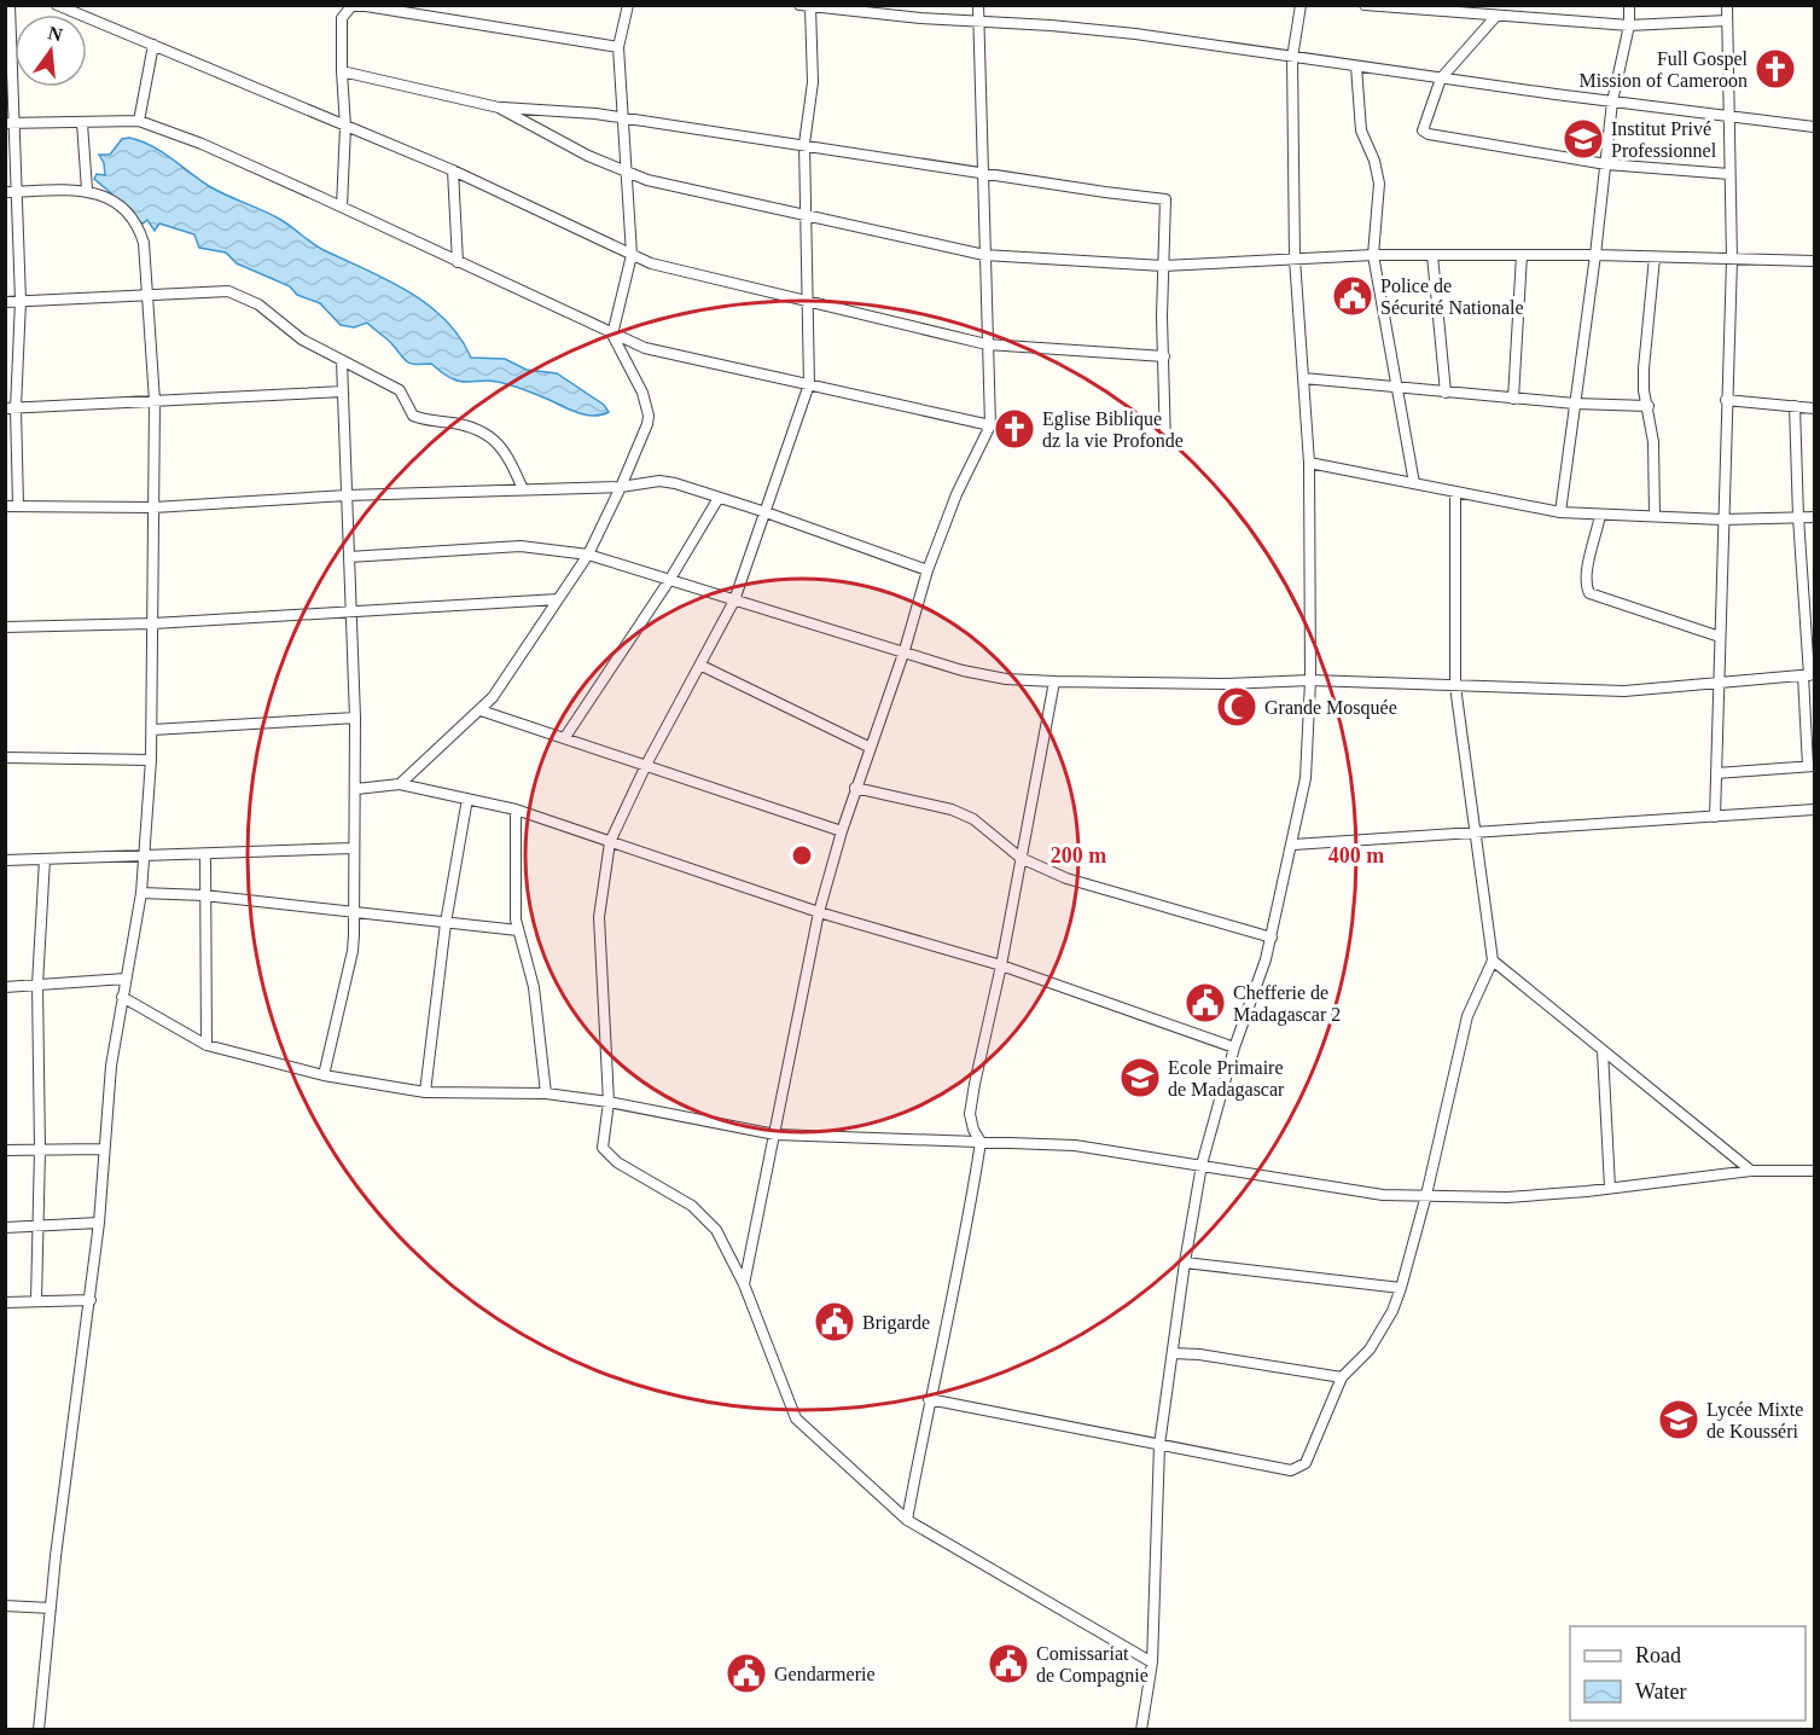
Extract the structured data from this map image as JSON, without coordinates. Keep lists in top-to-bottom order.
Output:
{
  "places": {
    "church": ["Full Gospel Mission of Cameroon", "Eglise Biblique dz la vie Profonde"],
    "school or university": ["Institut Privé Professionnel", "Ecole Primaire de Madagascar", "Lycée Mixte de Kousséri"],
    "public building": [
      "Police de Sécurité Nationale",
      "Chefferie de Madagascar 2",
      "Brigarde",
      "Comissariat de Compagnie",
      "Gendarmerie"
    ],
    "mosque": ["Grande Mosquée"]
  },
  "legend": ["Road", "Water"],
  "north": "top",
  "rings": ["200 m", "400 m"]
}
